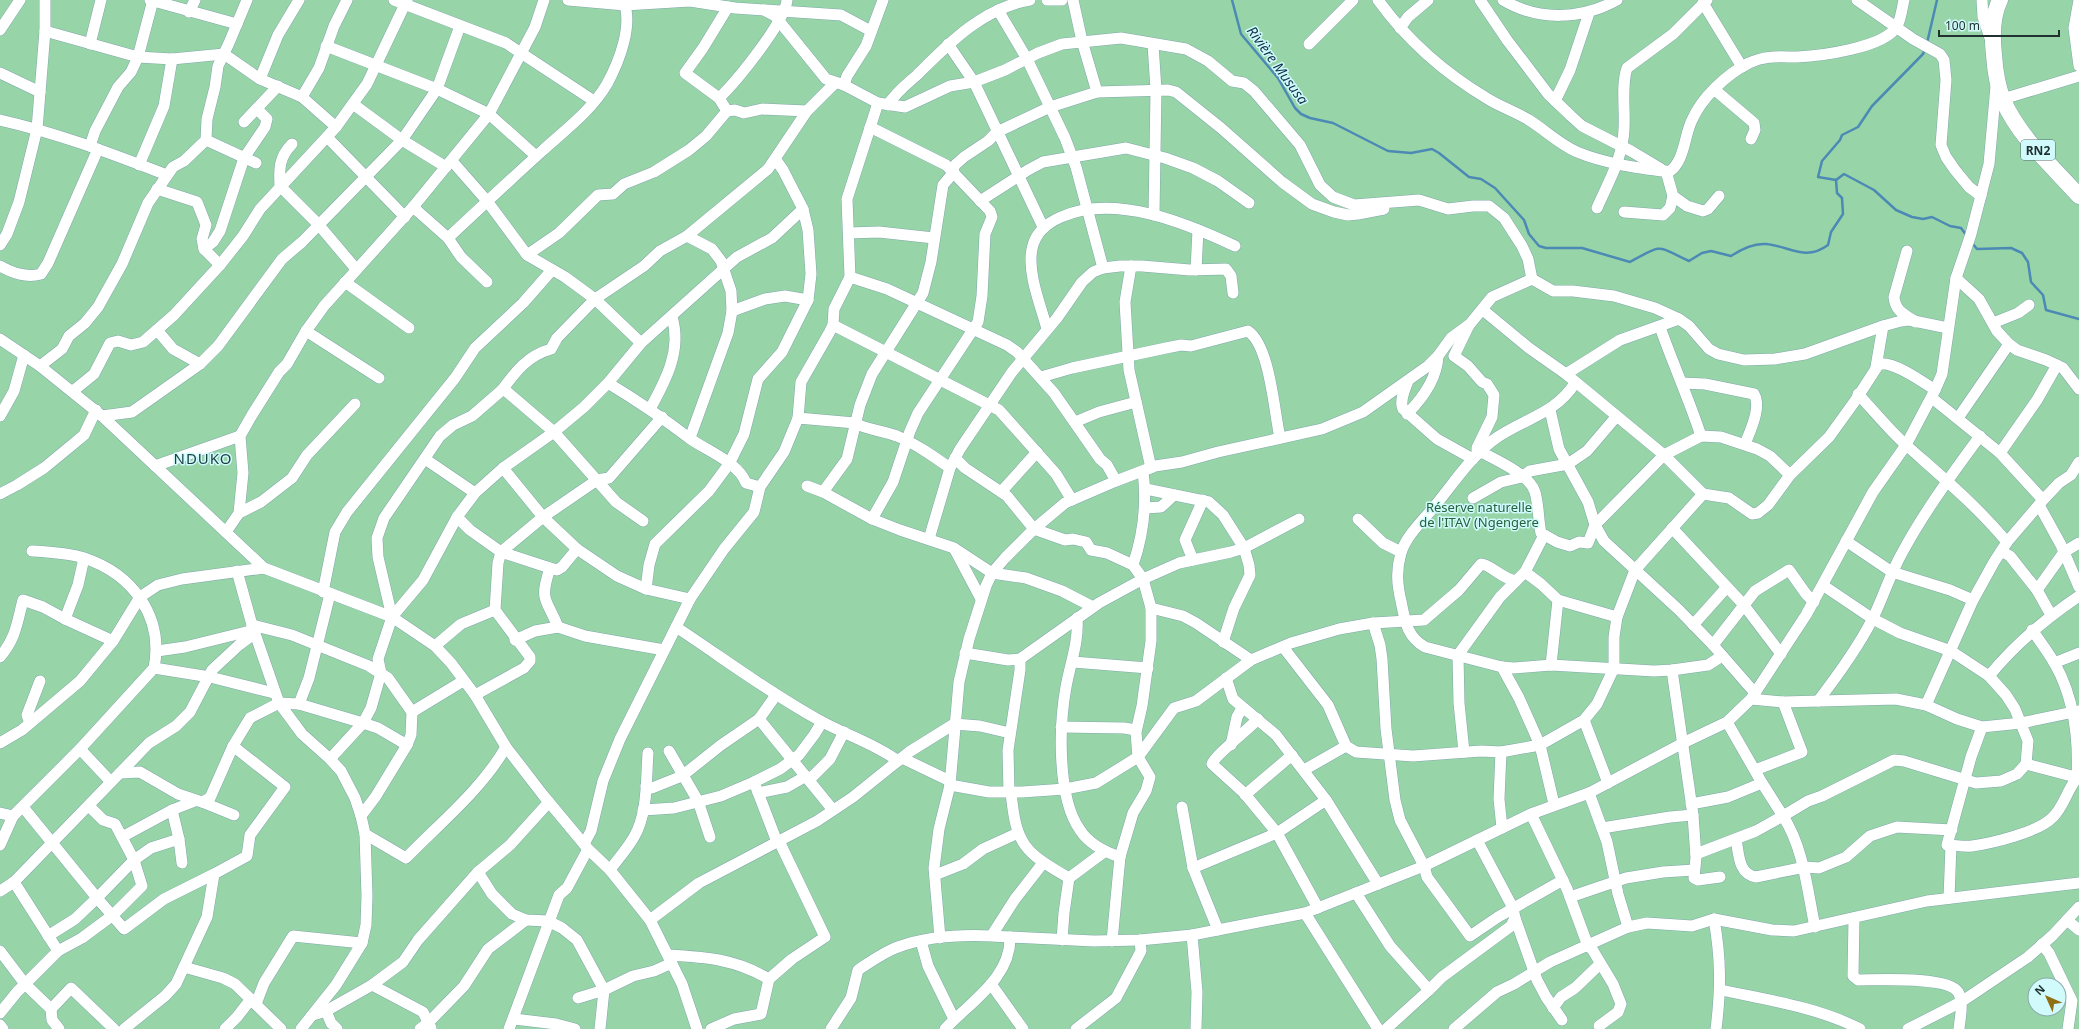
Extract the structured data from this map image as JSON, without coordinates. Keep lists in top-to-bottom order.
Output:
{
  "streets": {
    "highway": ["RN2"]
  },
  "districts": ["NDUKO"],
  "water": ["Rivière Mususa"],
  "parks": ["Réserve naturelle de l'ITAV (Ngengere"],
  "scale_bar": "100 m",
  "north": "top left"
}
